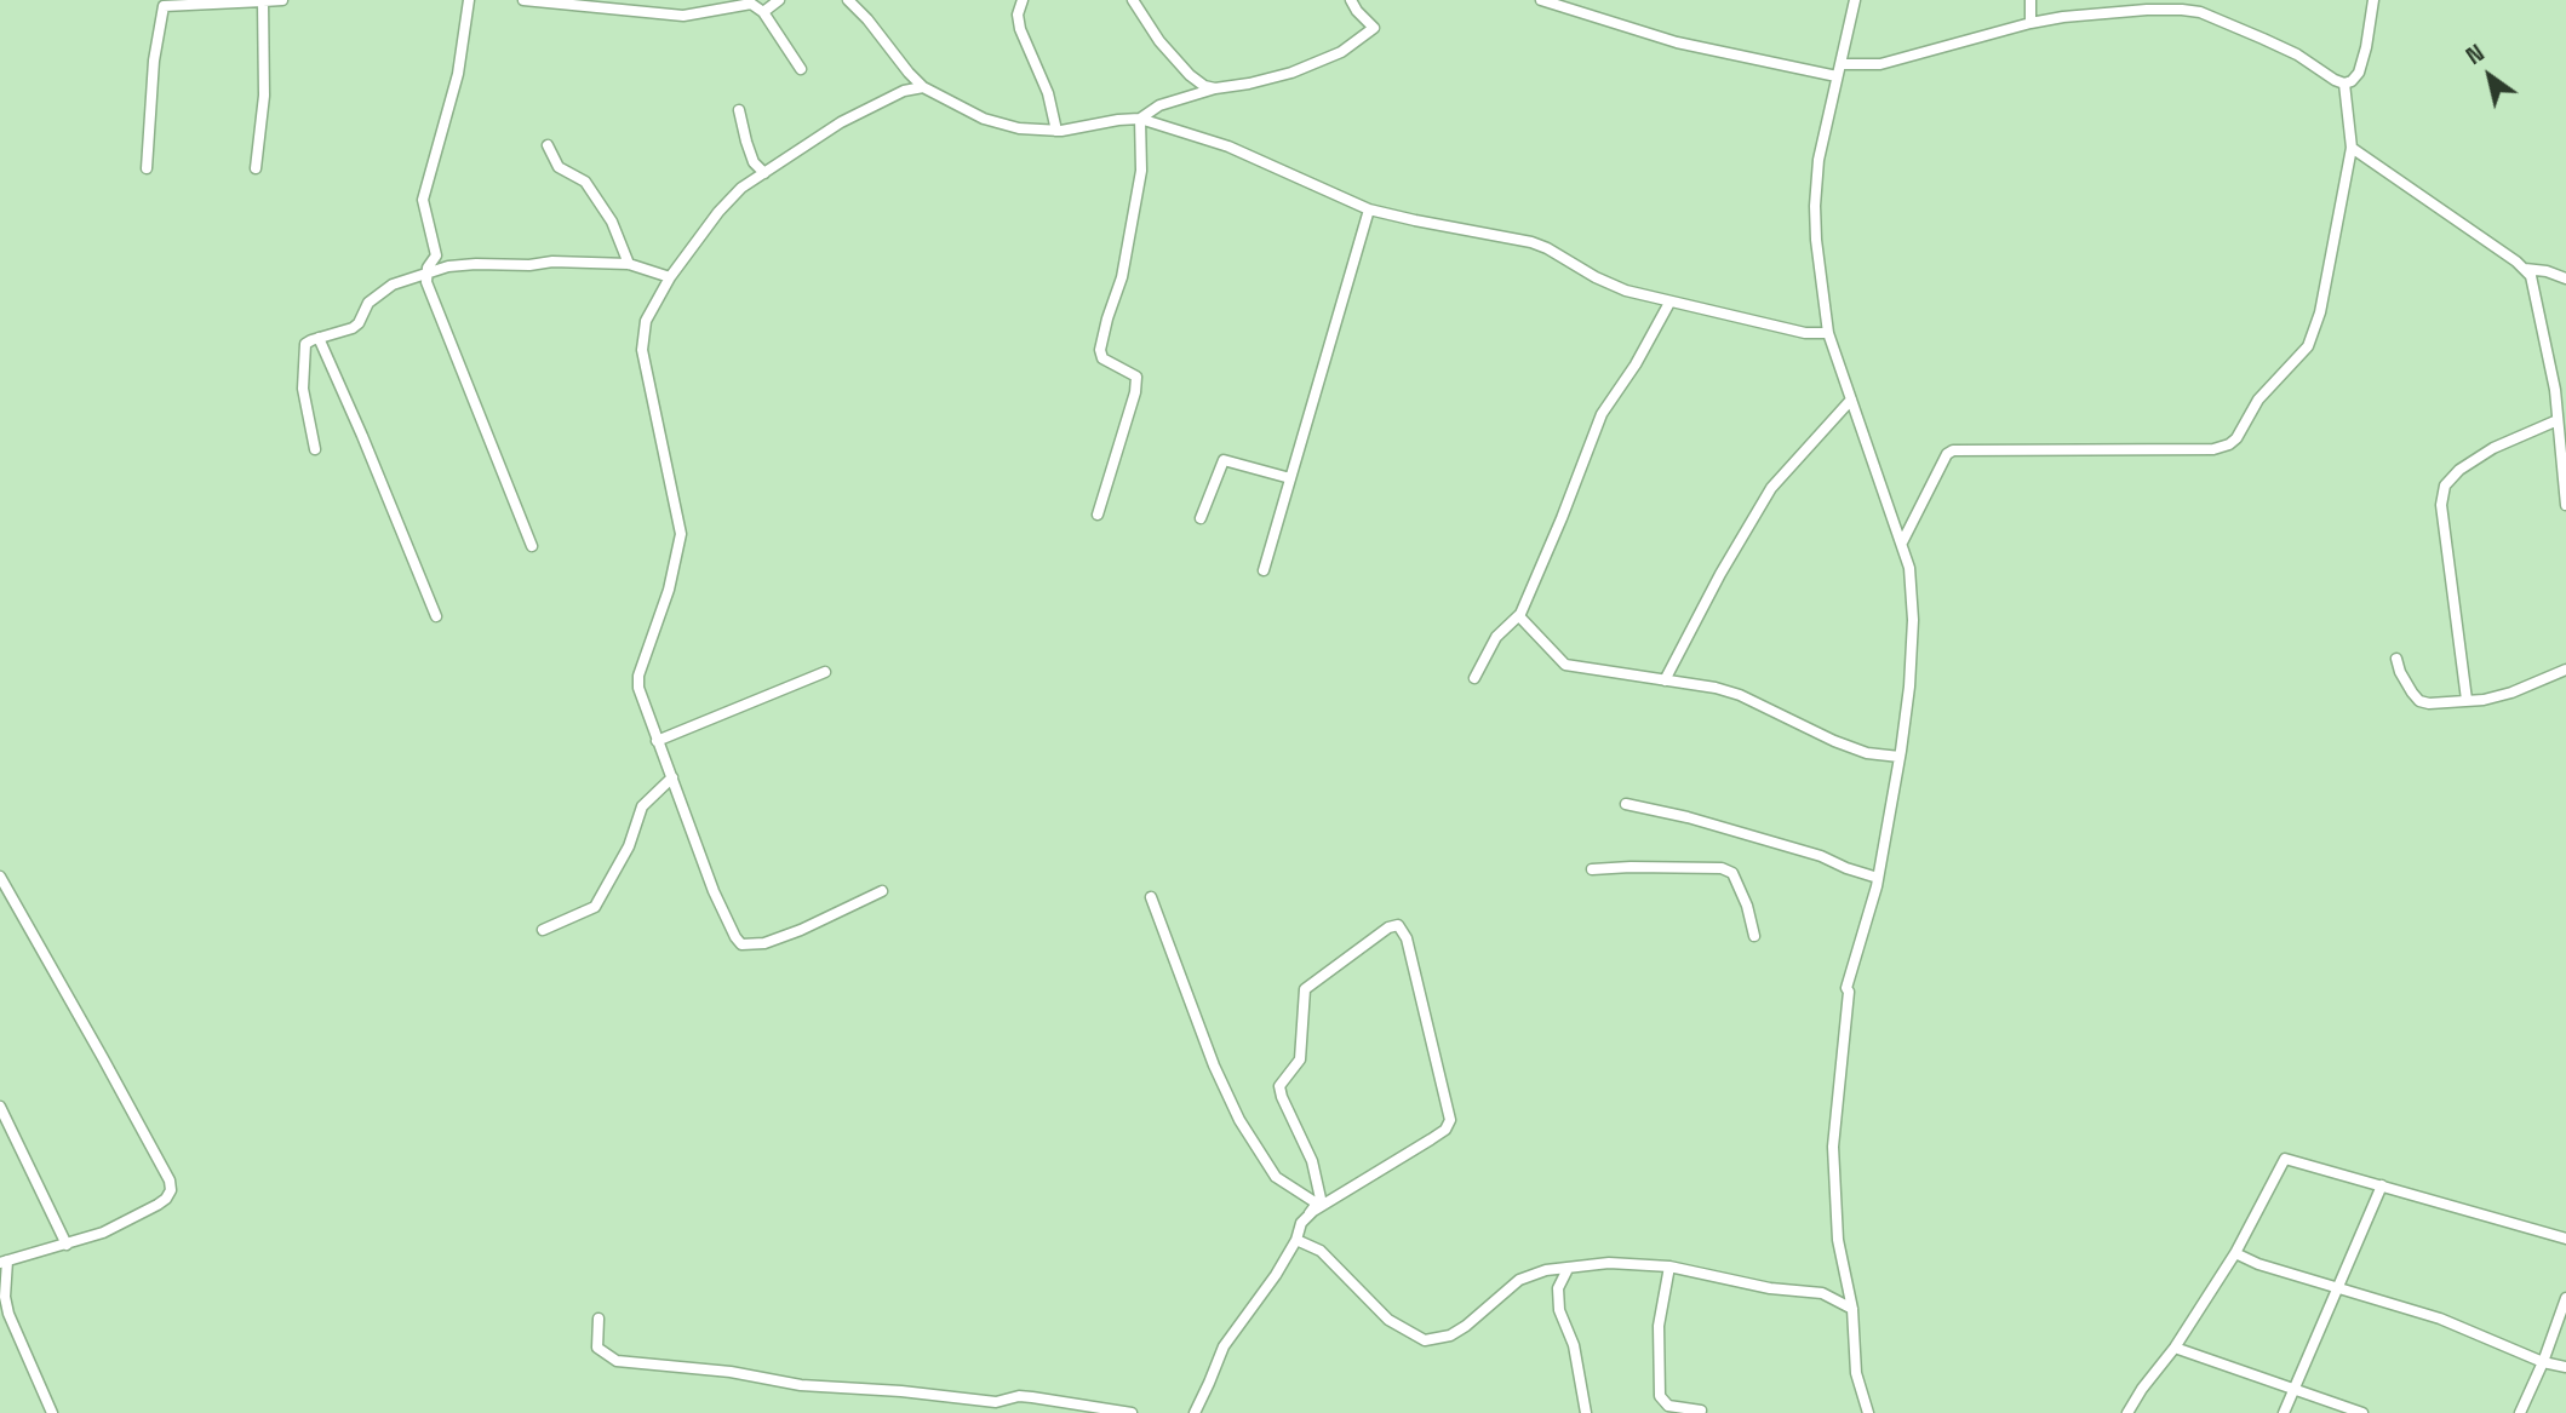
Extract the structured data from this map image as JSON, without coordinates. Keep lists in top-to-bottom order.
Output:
{
  "north": "top left"
}
